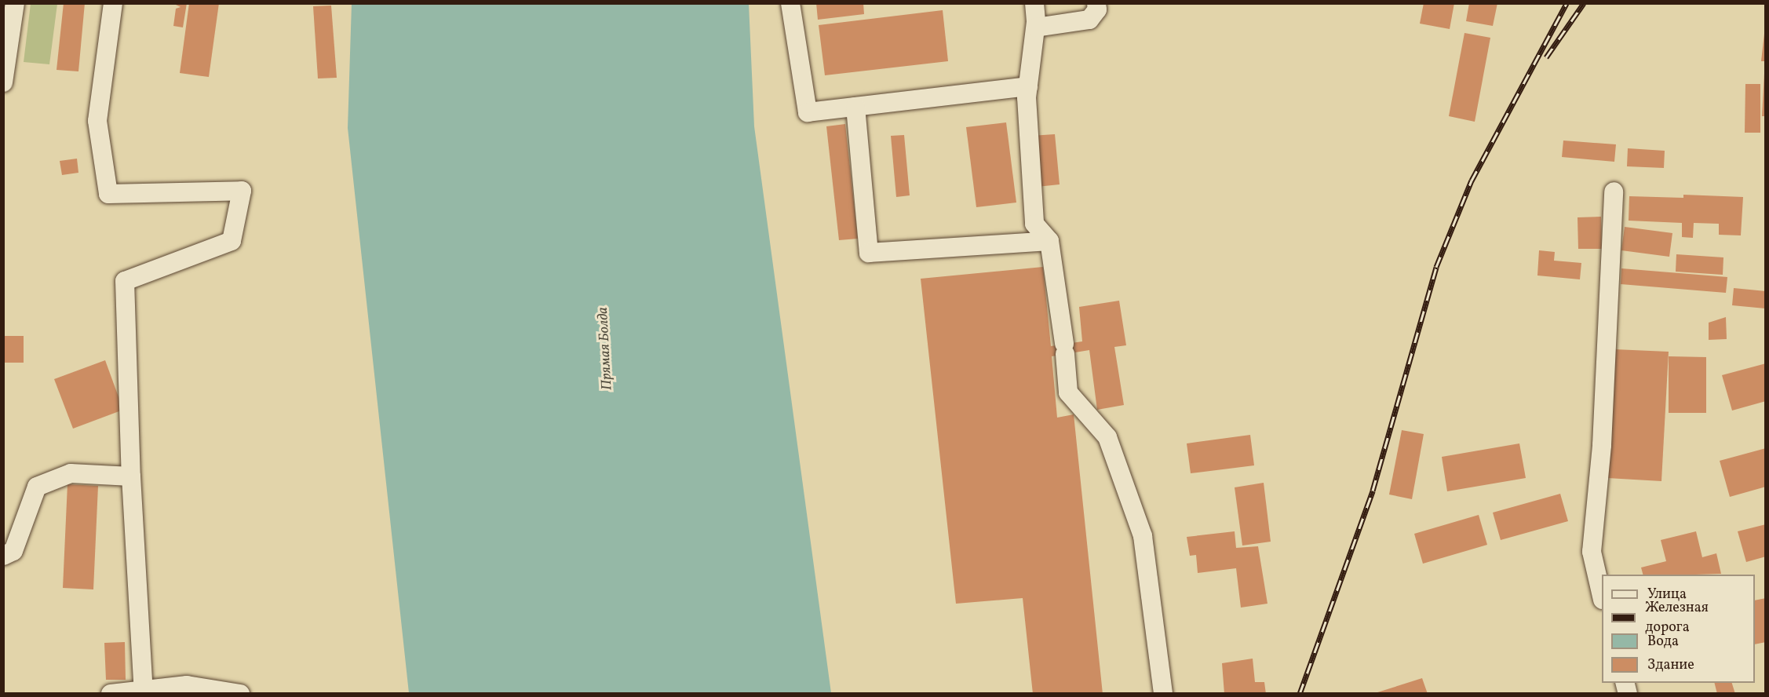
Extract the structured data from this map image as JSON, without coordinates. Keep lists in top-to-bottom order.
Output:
{
  "water": ["Прямая Болда"],
  "legend": [
    "Улица",
    "Железная дорога",
    "Вода",
    "Здание"
  ]
}
